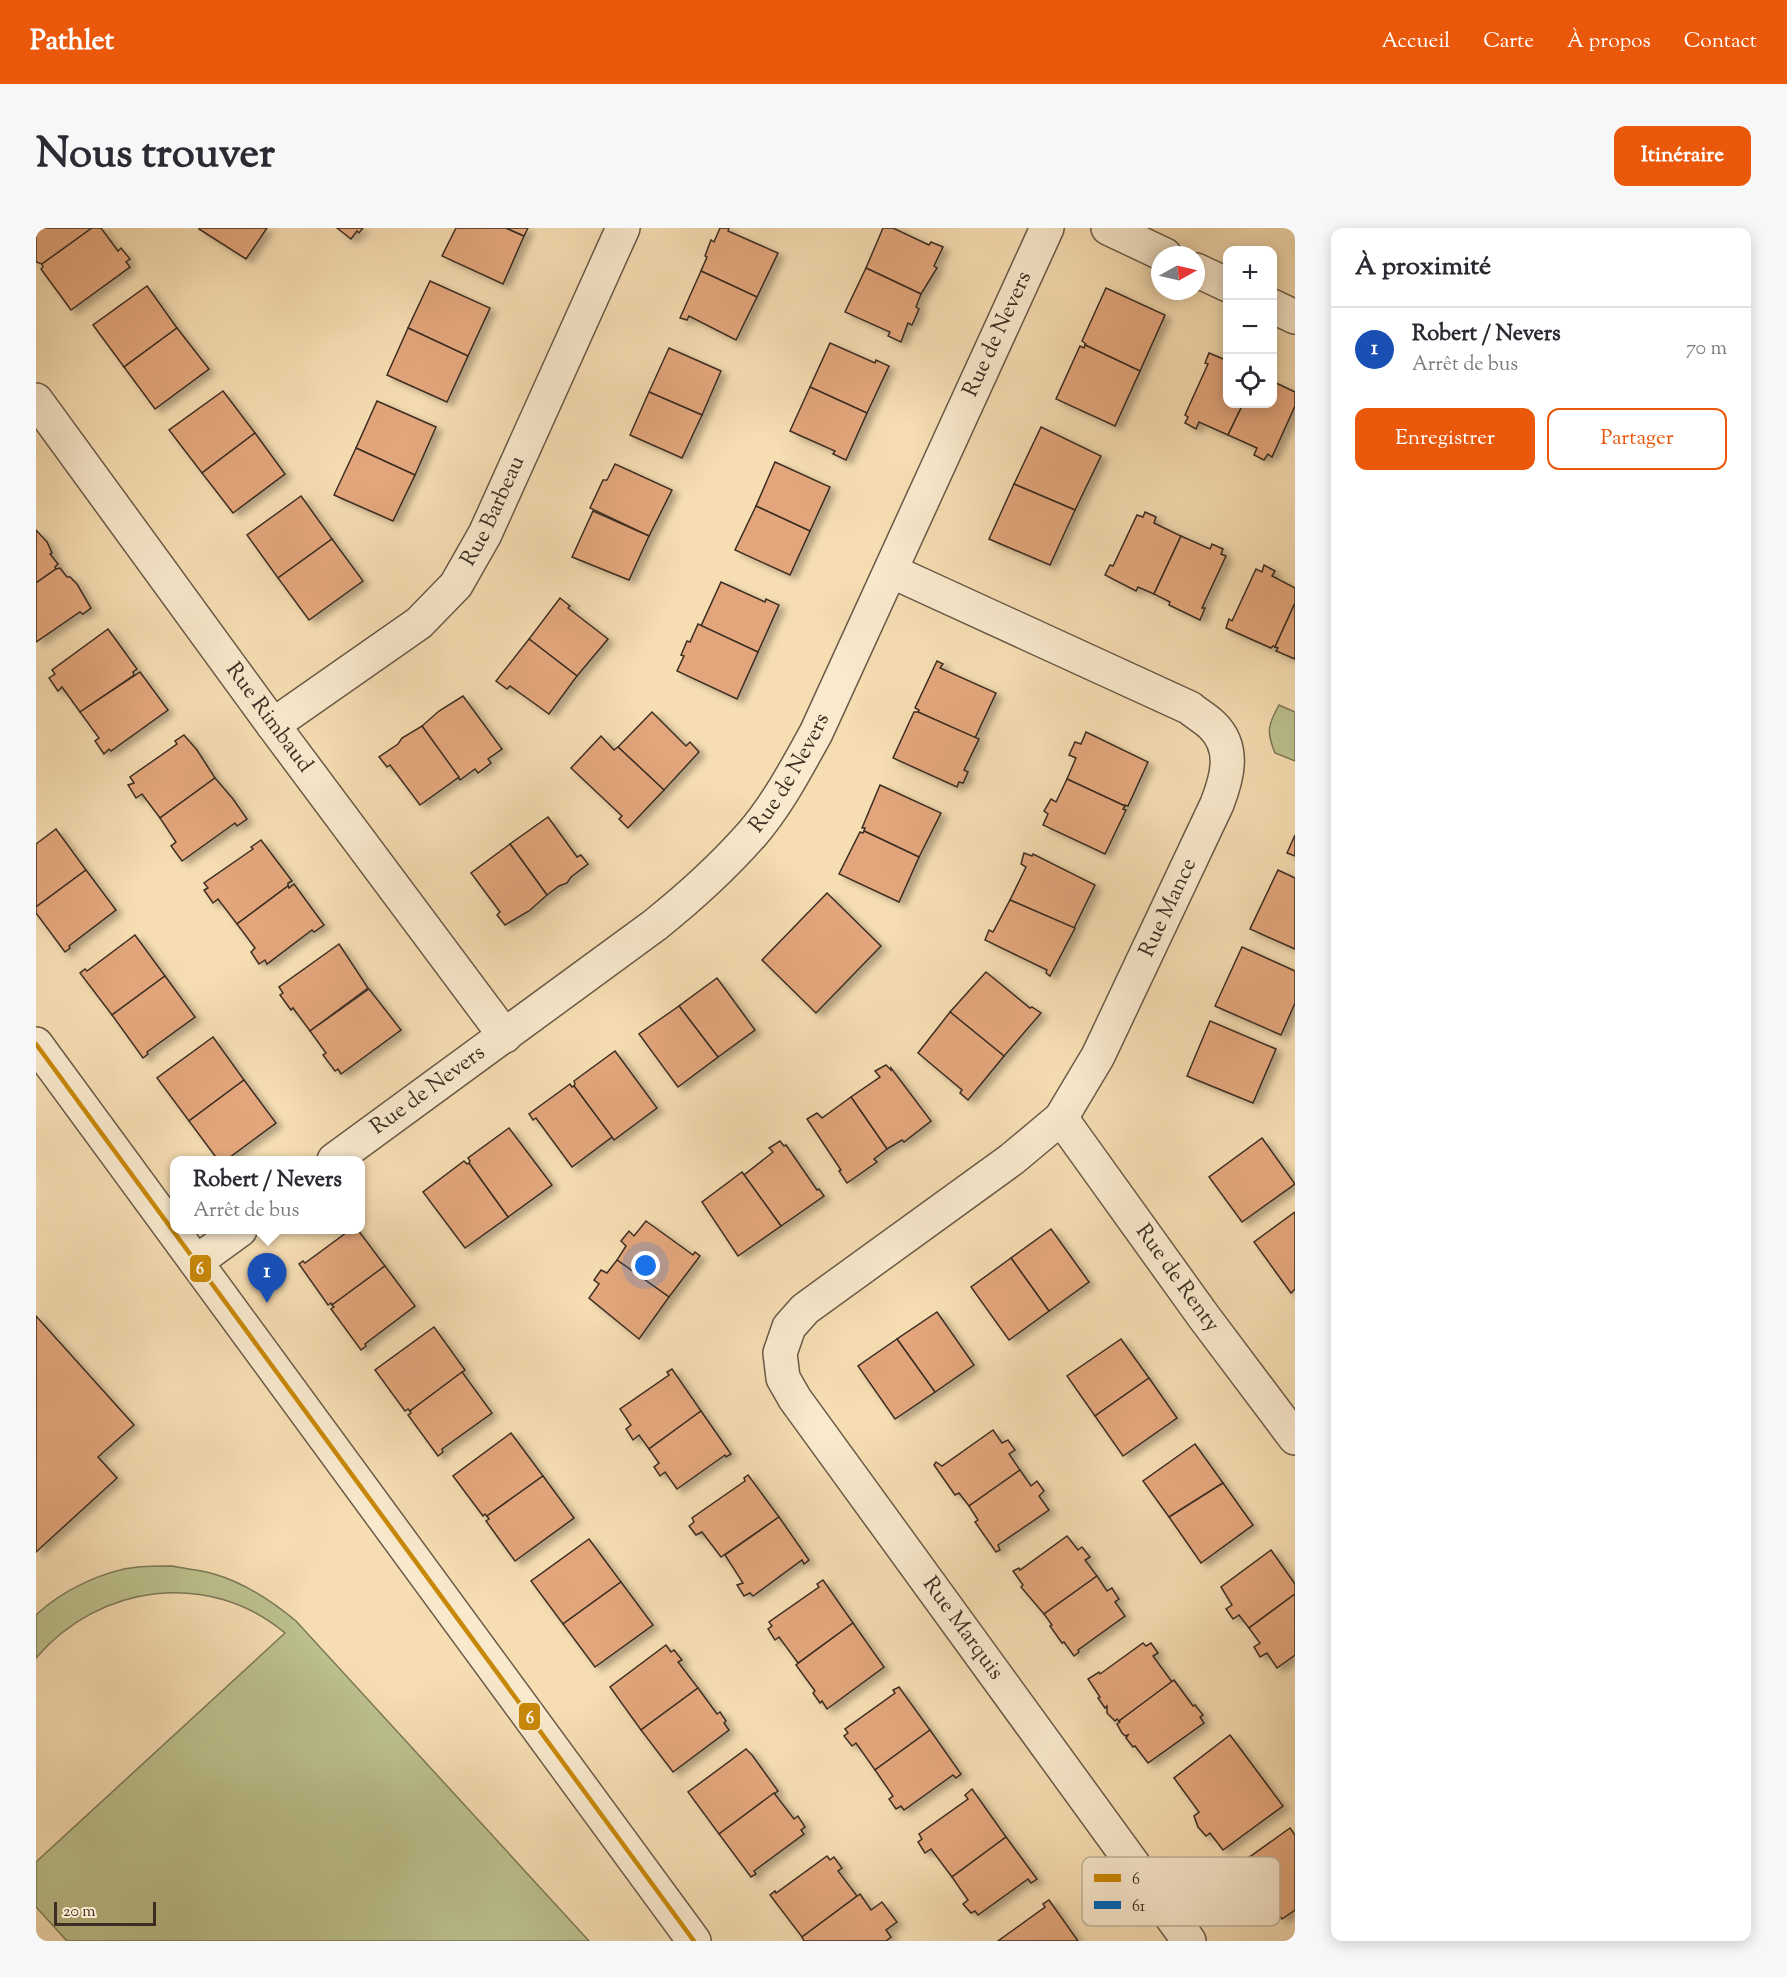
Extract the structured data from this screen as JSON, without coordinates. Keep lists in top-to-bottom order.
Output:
{
  "streets": {
    "street": [
      "Rue de Nevers",
      "Rue Barbeau",
      "Rue Rimbaud",
      "Rue Mance",
      "Rue de Renty",
      "Rue Marquis"
    ]
  },
  "crossings": [
    ["Rue de Nevers", "Rue Rimbaud"],
    ["Rue de Nevers", "Rue Mance"],
    ["Rue Barbeau", "Rue Rimbaud"],
    ["Rue Mance", "Rue de Renty"],
    ["Rue Mance", "Rue Marquis"]
  ],
  "lines": ["transit line 6"],
  "legend": ["6", "61"],
  "scale_bar": "20 m",
  "north": "right",
  "page": {
    "header": "Pathlet",
    "nav": [
      "Accueil",
      "Carte",
      "À propos",
      "Contact"
    ],
    "title": "Nous trouver",
    "buttons": [
      "Itinéraire",
      ["Enregistrer", "Partager"]
    ],
    "heading": "À proximité",
    "map_buttons": ["+", "−"],
    "list": [
      {
        "mark": "1",
        "name": "Robert / Nevers",
        "note": "Arrêt de bus",
        "value": "70 m"
      }
    ],
    "popup": ["Robert / Nevers", "Arrêt de bus"],
    "pins": "1",
    "scale": "20 m"
  }
}
